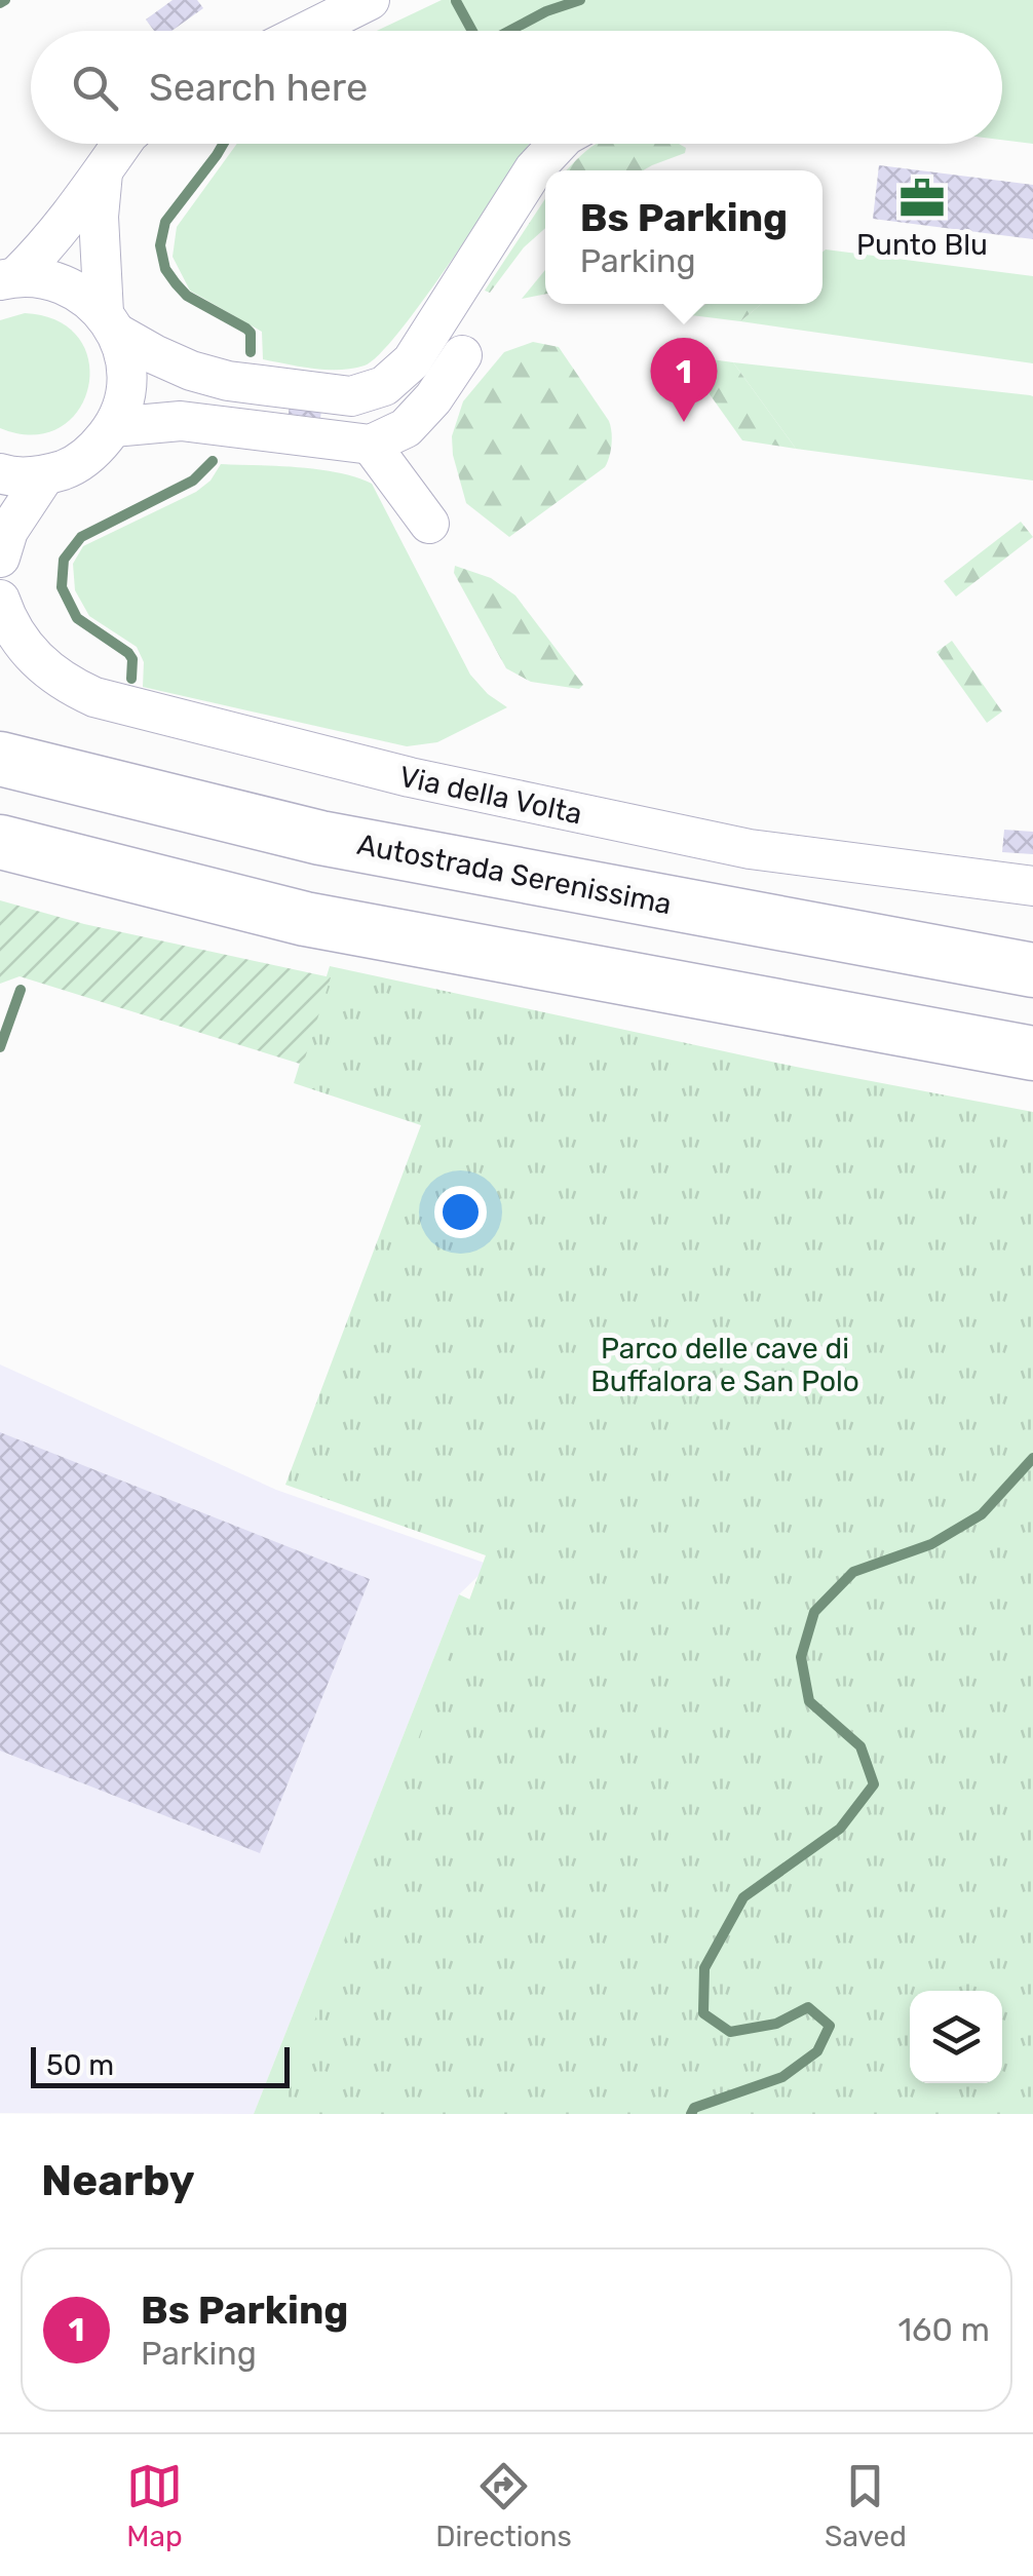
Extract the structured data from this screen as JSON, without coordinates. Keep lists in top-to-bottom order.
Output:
{
  "streets": {
    "highway": ["Autostrada Serenissima"],
    "street": ["Via della Volta"]
  },
  "parks": ["Parco delle cave di Buffalora e San Polo"],
  "places": {
    "office": ["Punto Blu"]
  },
  "scale_bar": "50 m",
  "page": {
    "search": "Search here",
    "popup": ["Bs Parking", "Parking"],
    "pins": "1",
    "scale": "50 m",
    "heading": "Nearby",
    "list": [
      {
        "mark": "1",
        "name": "Bs Parking",
        "note": "Parking",
        "value": "160 m"
      }
    ],
    "nav": ["Map", "Directions", "Saved"]
  }
}
